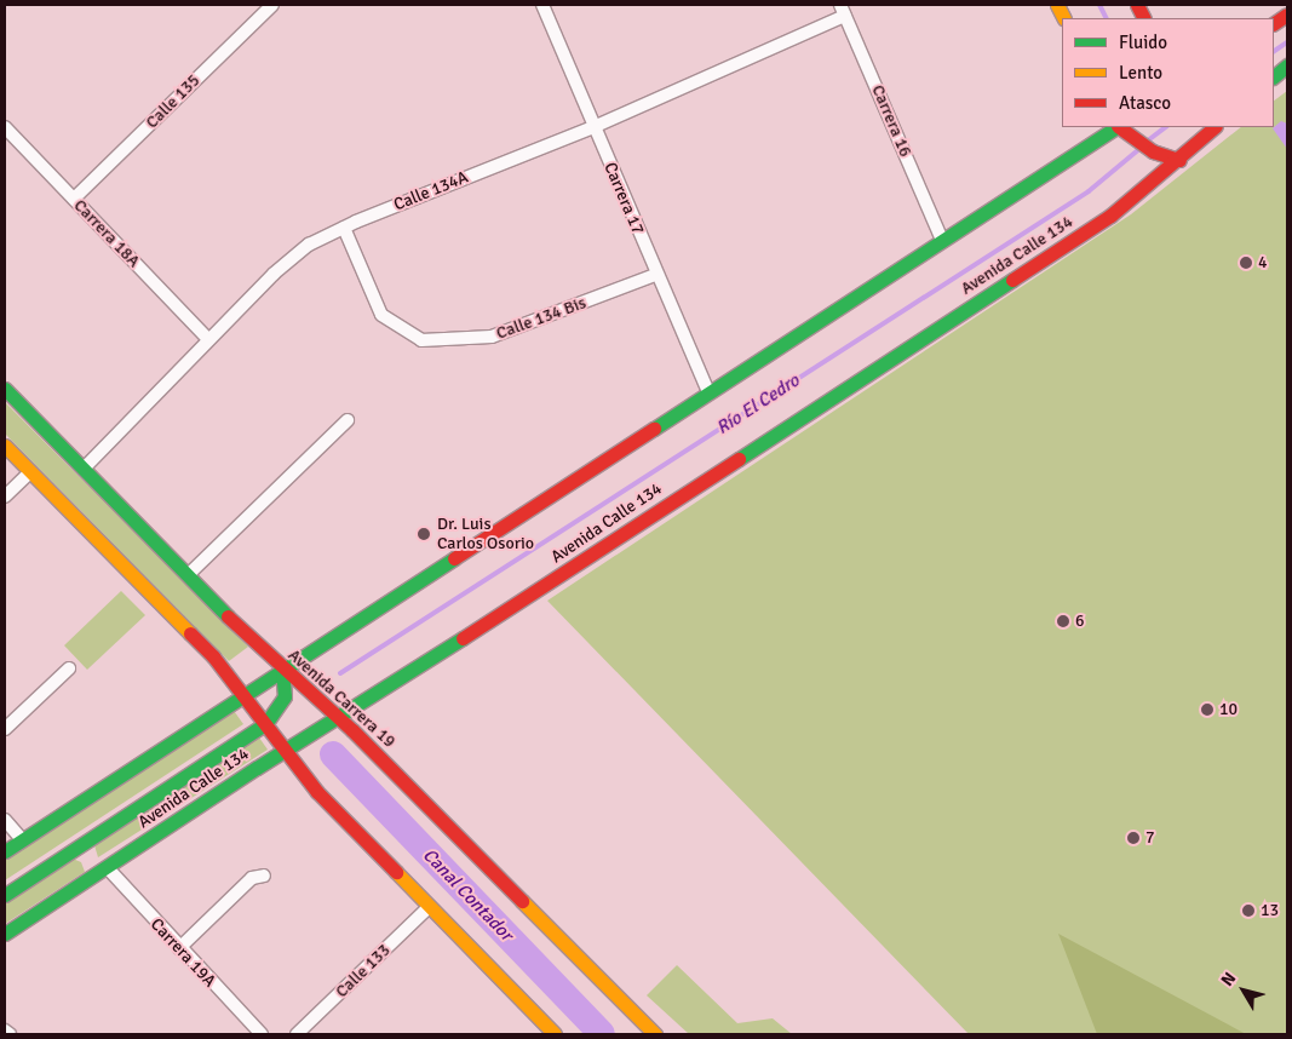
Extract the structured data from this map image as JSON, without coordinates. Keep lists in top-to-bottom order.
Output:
{
  "streets": {
    "main road": ["Avenida Calle 134", "Avenida Carrera 19"],
    "street": [
      "Calle 135",
      "Carrera 16",
      "Calle 134A",
      "Carrera 17",
      "Carrera 18A",
      "Calle 134 Bis",
      "Carrera 19A",
      "Calle 133"
    ]
  },
  "crossings": [
    ["Calle 135", "Carrera 18A"],
    ["Carrera 16", "Calle 134A"],
    ["Calle 134A", "Carrera 17"],
    ["Calle 134A", "Carrera 18A"],
    ["Calle 134A", "Calle 134 Bis"],
    ["Calle 134A", "Avenida Carrera 19"],
    ["Carrera 17", "Calle 134 Bis"],
    ["Avenida Calle 134", "Avenida Carrera 19"],
    ["Avenida Calle 134", "Carrera 19A"]
  ],
  "water": ["Río El Cedro", "Canal Contador"],
  "places": [
    "4",
    "Dr. Luis Carlos Osorio",
    "6",
    "10",
    "7",
    "13"
  ],
  "legend": ["Fluido", "Lento", "Atasco"],
  "north": "top left"
}
